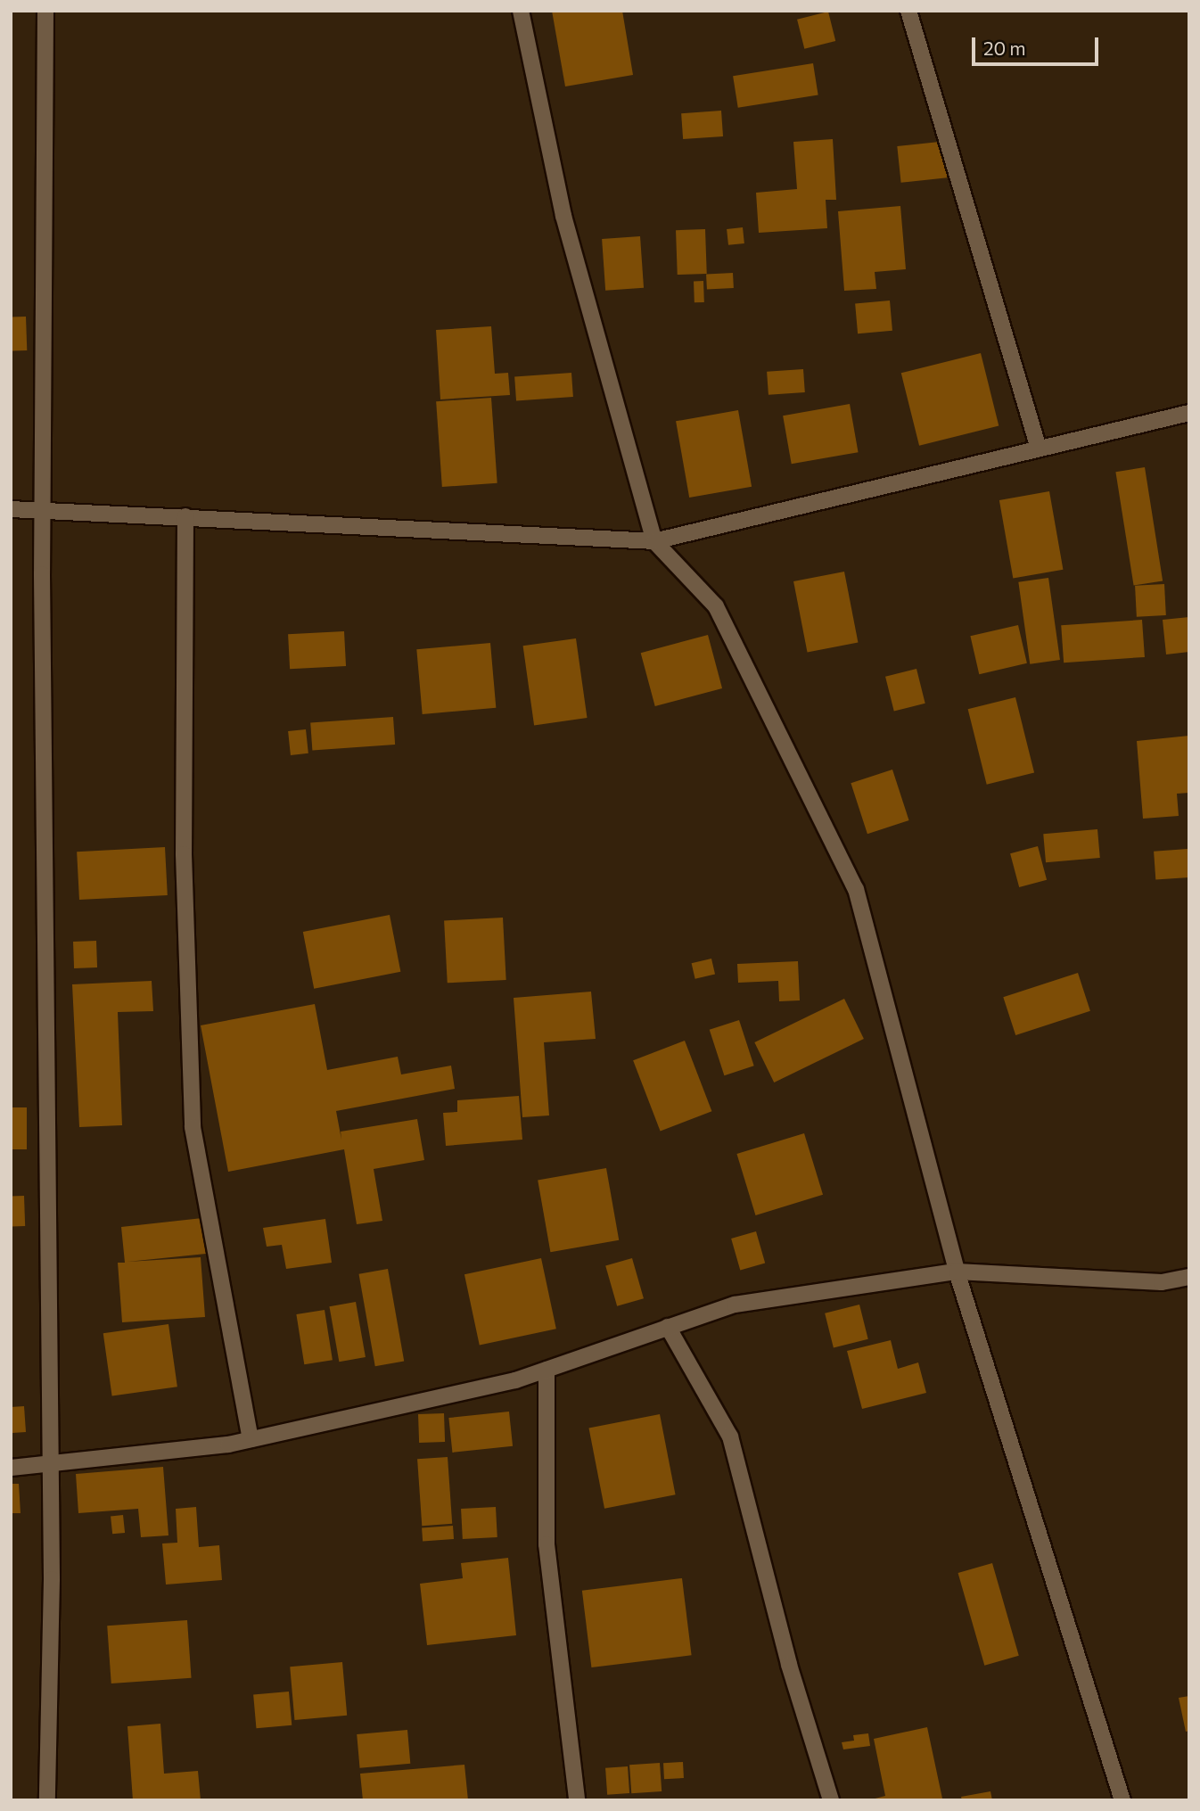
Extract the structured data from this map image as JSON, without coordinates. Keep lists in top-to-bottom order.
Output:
{
  "scale_bar": "20 m"
}
